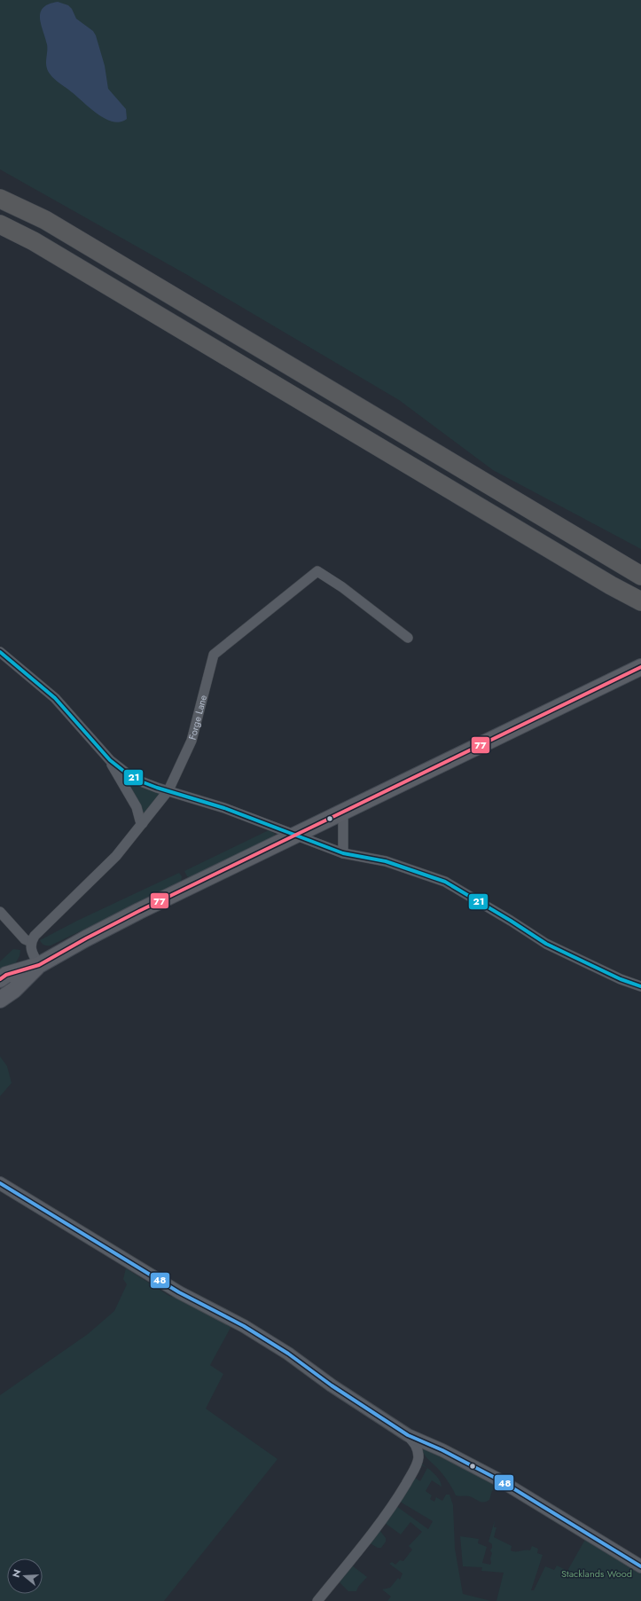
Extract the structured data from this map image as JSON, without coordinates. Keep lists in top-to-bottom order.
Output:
{
  "streets": {
    "street": ["Forge Lane"]
  },
  "parks": ["Stacklands Wood"],
  "lines": ["transit line 21", "transit line 77", "transit line 48"],
  "north": "left"
}
